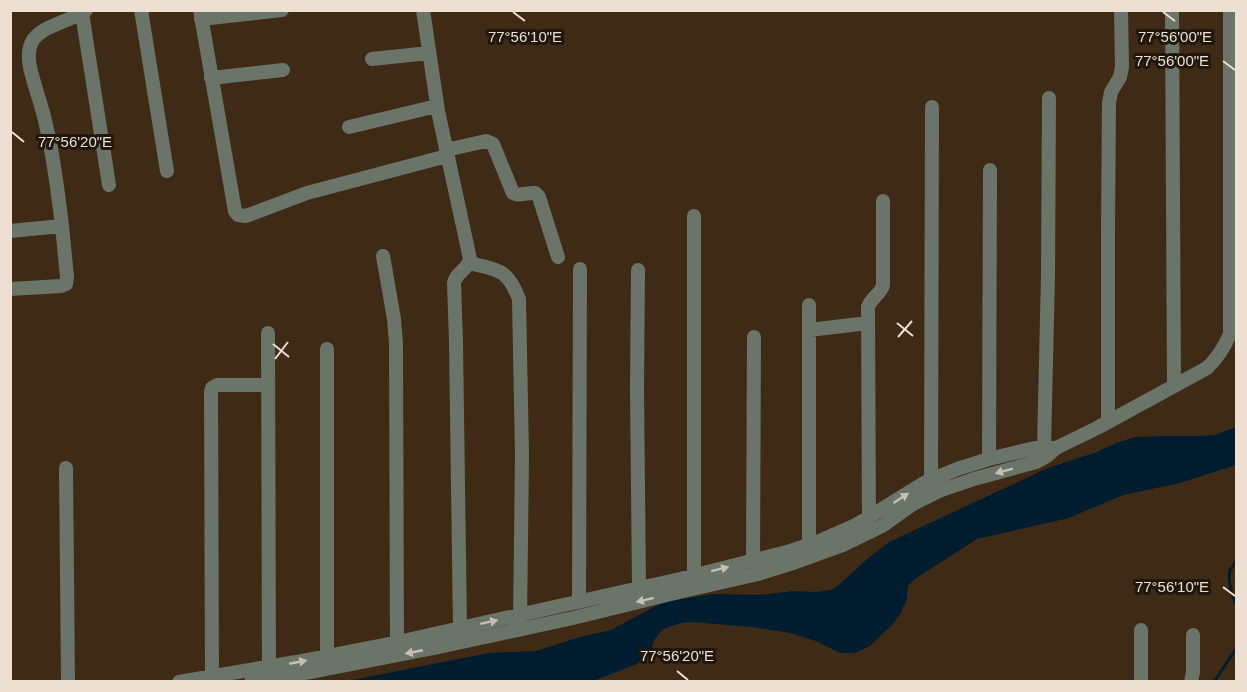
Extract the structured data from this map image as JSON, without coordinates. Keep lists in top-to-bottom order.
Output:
{
  "coordinates": ["77°56'00\"E", "77°56'10\"E", "77°56'20\"E"]
}
